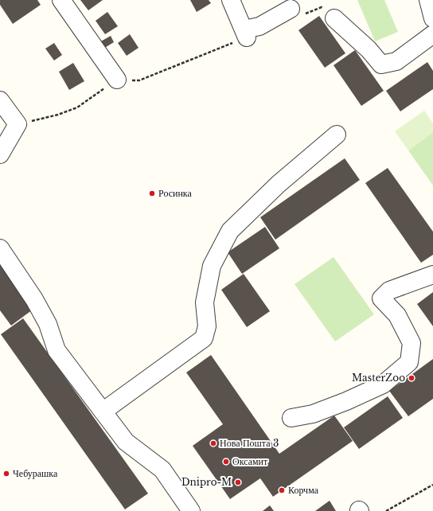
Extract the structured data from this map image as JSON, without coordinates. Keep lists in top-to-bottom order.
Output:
{
  "places": [
    "Росинка",
    "MasterZoo",
    "Нова Пошта 3",
    "Оксамит",
    "Чебурашка",
    "Dnipro-M",
    "Корчма"
  ]
}
